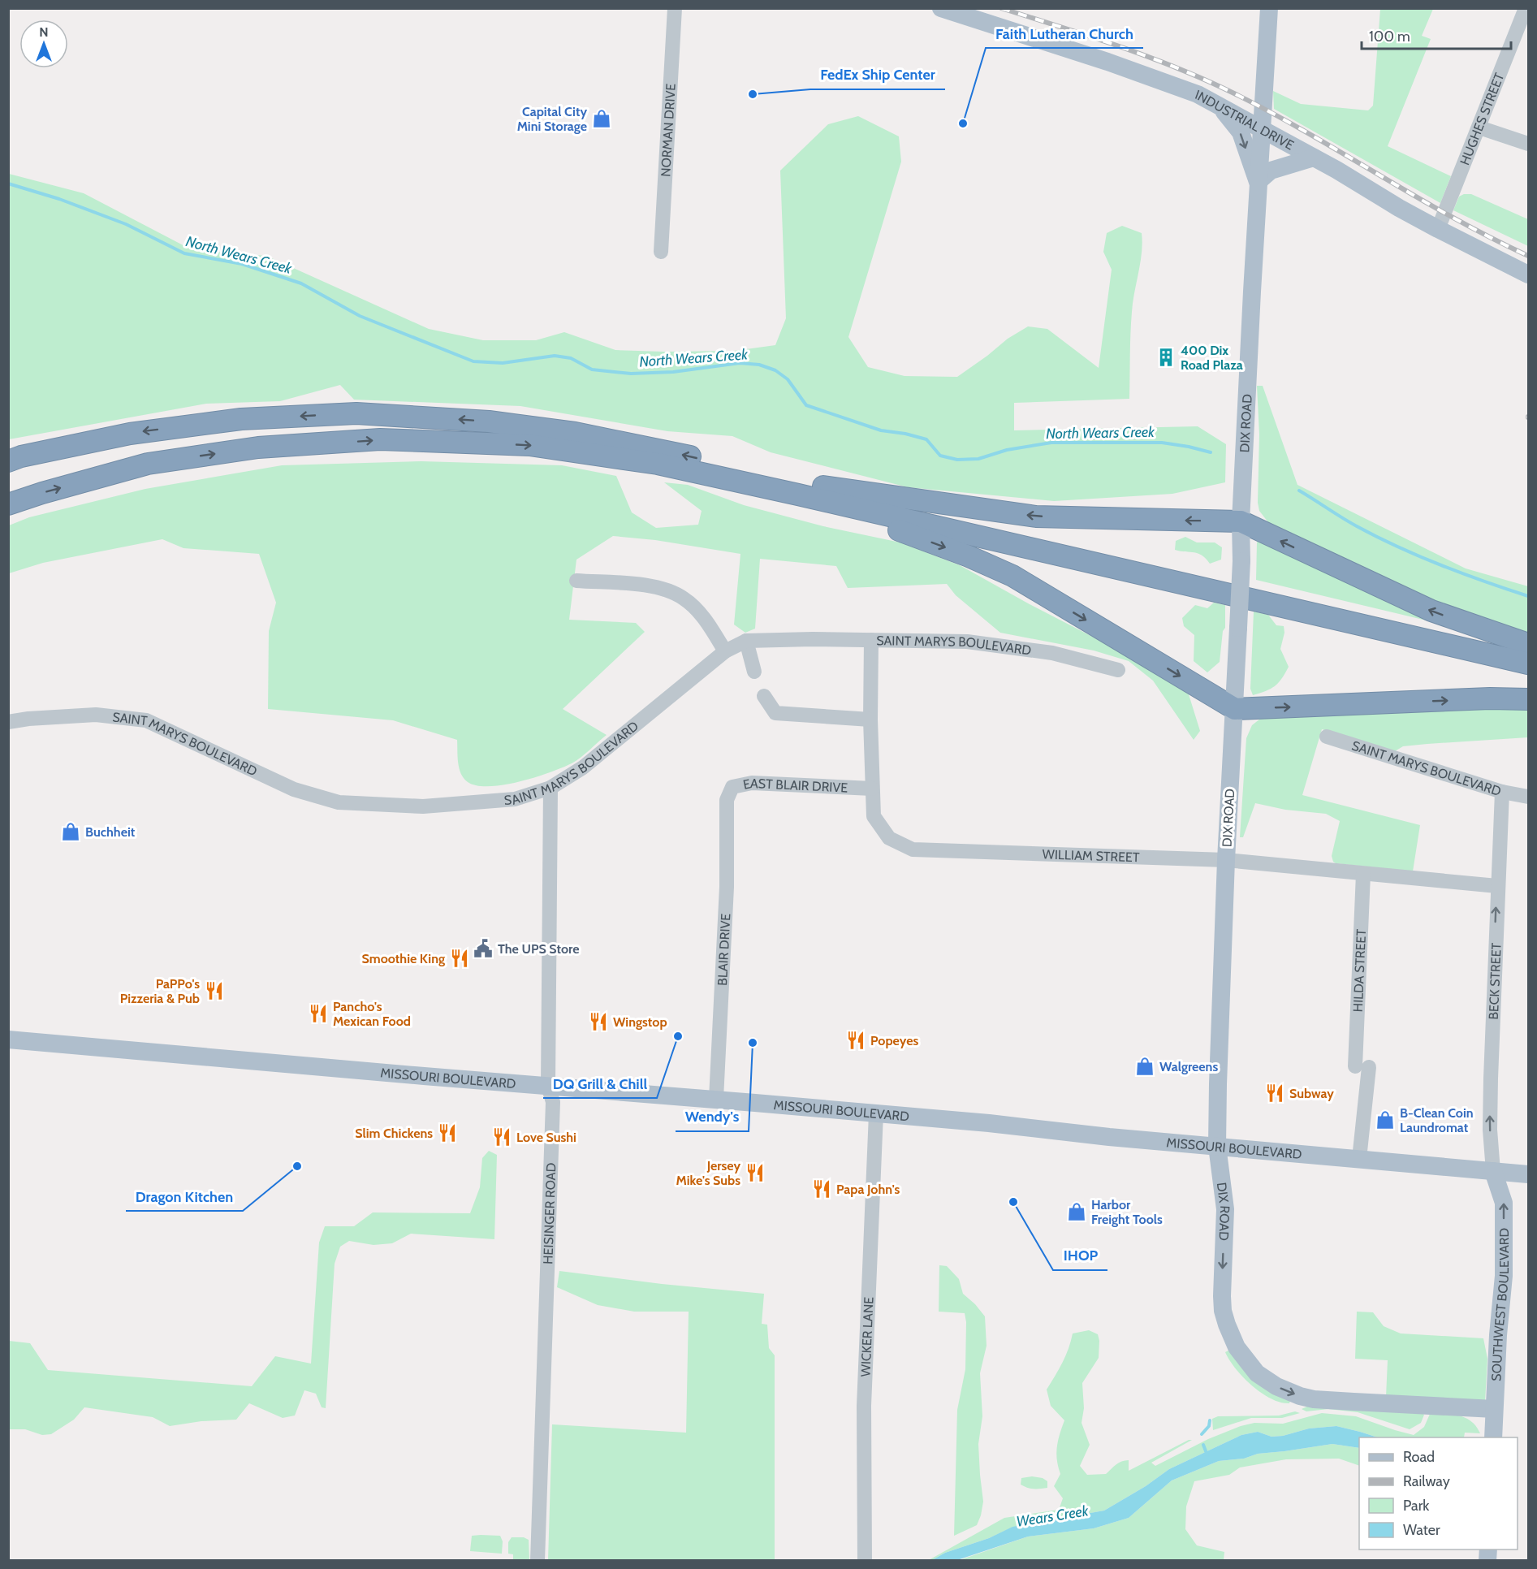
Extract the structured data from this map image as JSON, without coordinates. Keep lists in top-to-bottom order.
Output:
{
  "streets": {
    "main road": [
      "INDUSTRIAL DRIVE",
      "DIX ROAD",
      "MISSOURI BOULEVARD",
      "SOUTHWEST BOULEVARD"
    ],
    "street": [
      "HUGHES STREET",
      "NORMAN DRIVE",
      "SAINT MARYS BOULEVARD",
      "EAST BLAIR DRIVE",
      "WILLIAM STREET",
      "BLAIR DRIVE",
      "HILDA STREET",
      "BECK STREET",
      "HEISINGER ROAD",
      "WICKER LANE"
    ]
  },
  "crossings": [
    ["HUGHES STREET", "INDUSTRIAL DRIVE"],
    ["INDUSTRIAL DRIVE", "DIX ROAD"],
    ["DIX ROAD", "WILLIAM STREET"],
    ["DIX ROAD", "MISSOURI BOULEVARD"],
    ["DIX ROAD", "SOUTHWEST BOULEVARD"],
    ["SAINT MARYS BOULEVARD", "WILLIAM STREET"],
    ["SAINT MARYS BOULEVARD", "BECK STREET"],
    ["SAINT MARYS BOULEVARD", "HEISINGER ROAD"],
    ["EAST BLAIR DRIVE", "WILLIAM STREET"],
    ["EAST BLAIR DRIVE", "BLAIR DRIVE"],
    ["WILLIAM STREET", "HILDA STREET"],
    ["WILLIAM STREET", "BECK STREET"],
    ["BLAIR DRIVE", "MISSOURI BOULEVARD"],
    ["HILDA STREET", "MISSOURI BOULEVARD"],
    ["BECK STREET", "MISSOURI BOULEVARD"],
    ["BECK STREET", "SOUTHWEST BOULEVARD"],
    ["MISSOURI BOULEVARD", "HEISINGER ROAD"],
    ["MISSOURI BOULEVARD", "SOUTHWEST BOULEVARD"],
    ["MISSOURI BOULEVARD", "WICKER LANE"]
  ],
  "one_way": ["BECK STREET", "SOUTHWEST BOULEVARD"],
  "water": ["North Wears Creek", "Wears Creek"],
  "places": {
    "other": [
      "FedEx Ship Center",
      "Faith Lutheran Church",
      "DQ Grill & Chill",
      "Wendy's",
      "Dragon Kitchen",
      "IHOP"
    ],
    "shop": [
      "Capital City Mini Storage",
      "Buchheit",
      "Walgreens",
      "B-Clean Coin Laundromat",
      "Harbor Freight Tools"
    ],
    "building": ["400 Dix Road Plaza"],
    "public building": ["The UPS Store"],
    "restaurant": [
      "Smoothie King",
      "PaPPo's Pizzeria & Pub",
      "Pancho's Mexican Food",
      "Wingstop",
      "Popeyes",
      "Subway",
      "Slim Chickens",
      "Love Sushi",
      "Jersey Mike's Subs",
      "Papa John's"
    ]
  },
  "legend": [
    "Road",
    "Railway",
    "Park",
    "Water"
  ],
  "scale_bar": "100 m",
  "north": "top"
}
